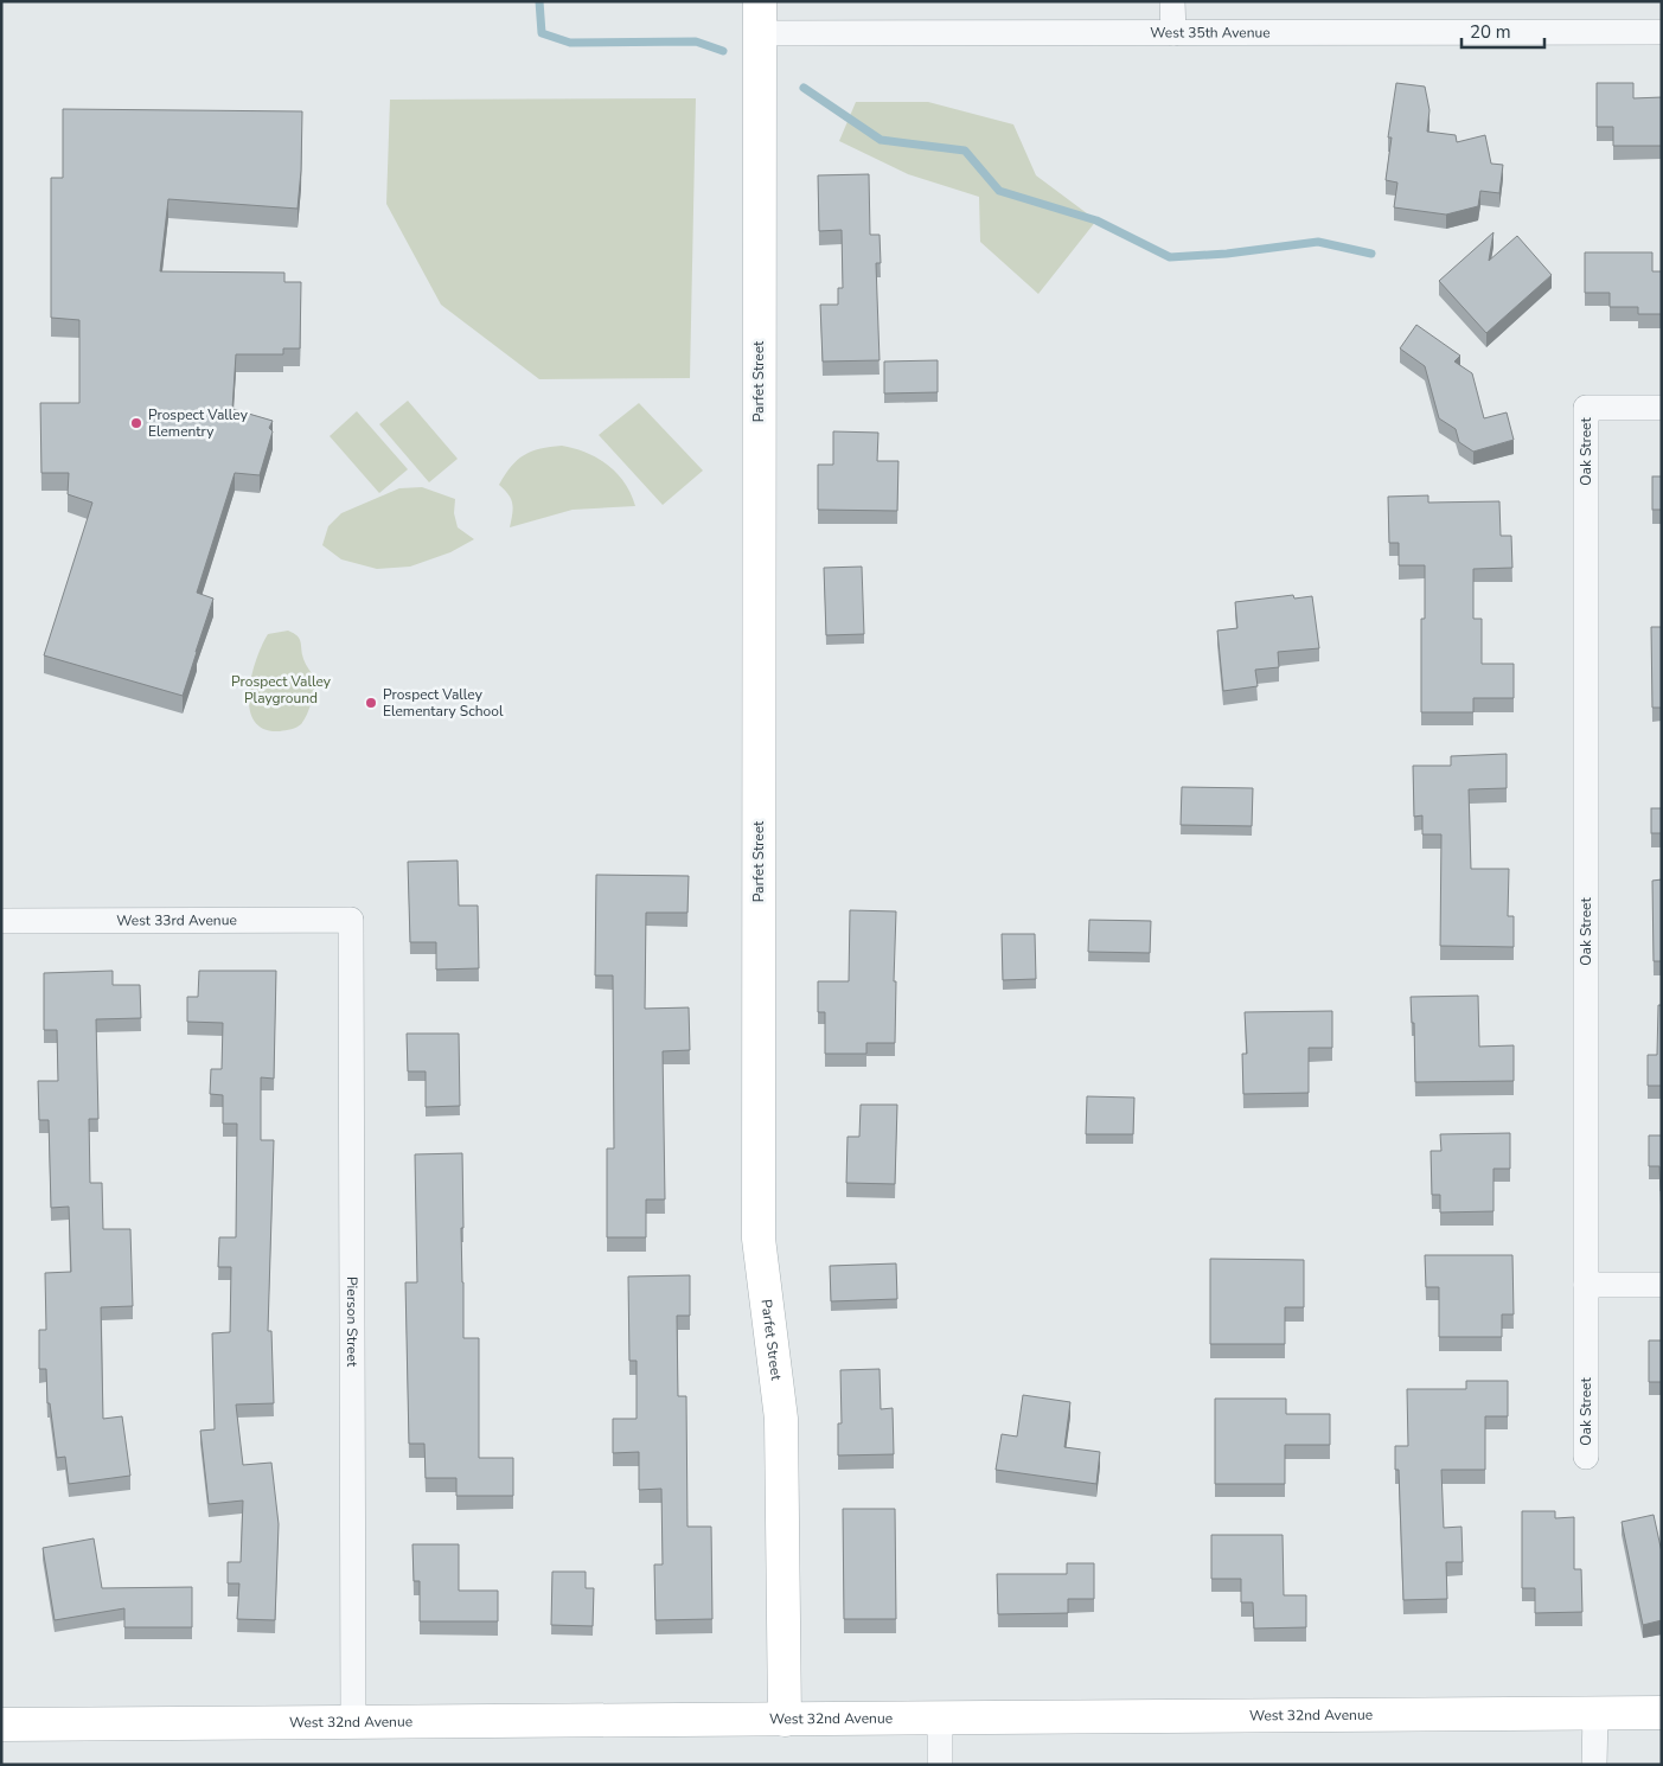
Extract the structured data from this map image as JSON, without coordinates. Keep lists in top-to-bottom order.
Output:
{
  "streets": {
    "street": [
      "West 35th Avenue",
      "Parfet Street",
      "Oak Street",
      "West 33rd Avenue",
      "Pierson Street",
      "West 32nd Avenue"
    ]
  },
  "crossings": [
    ["West 35th Avenue", "Parfet Street"],
    ["Parfet Street", "West 32nd Avenue"],
    ["West 33rd Avenue", "Pierson Street"],
    ["Pierson Street", "West 32nd Avenue"]
  ],
  "parks": ["Prospect Valley Playground"],
  "places": ["Prospect Valley Elementry", "Prospect Valley Elementary School"],
  "scale_bar": "20 m"
}
